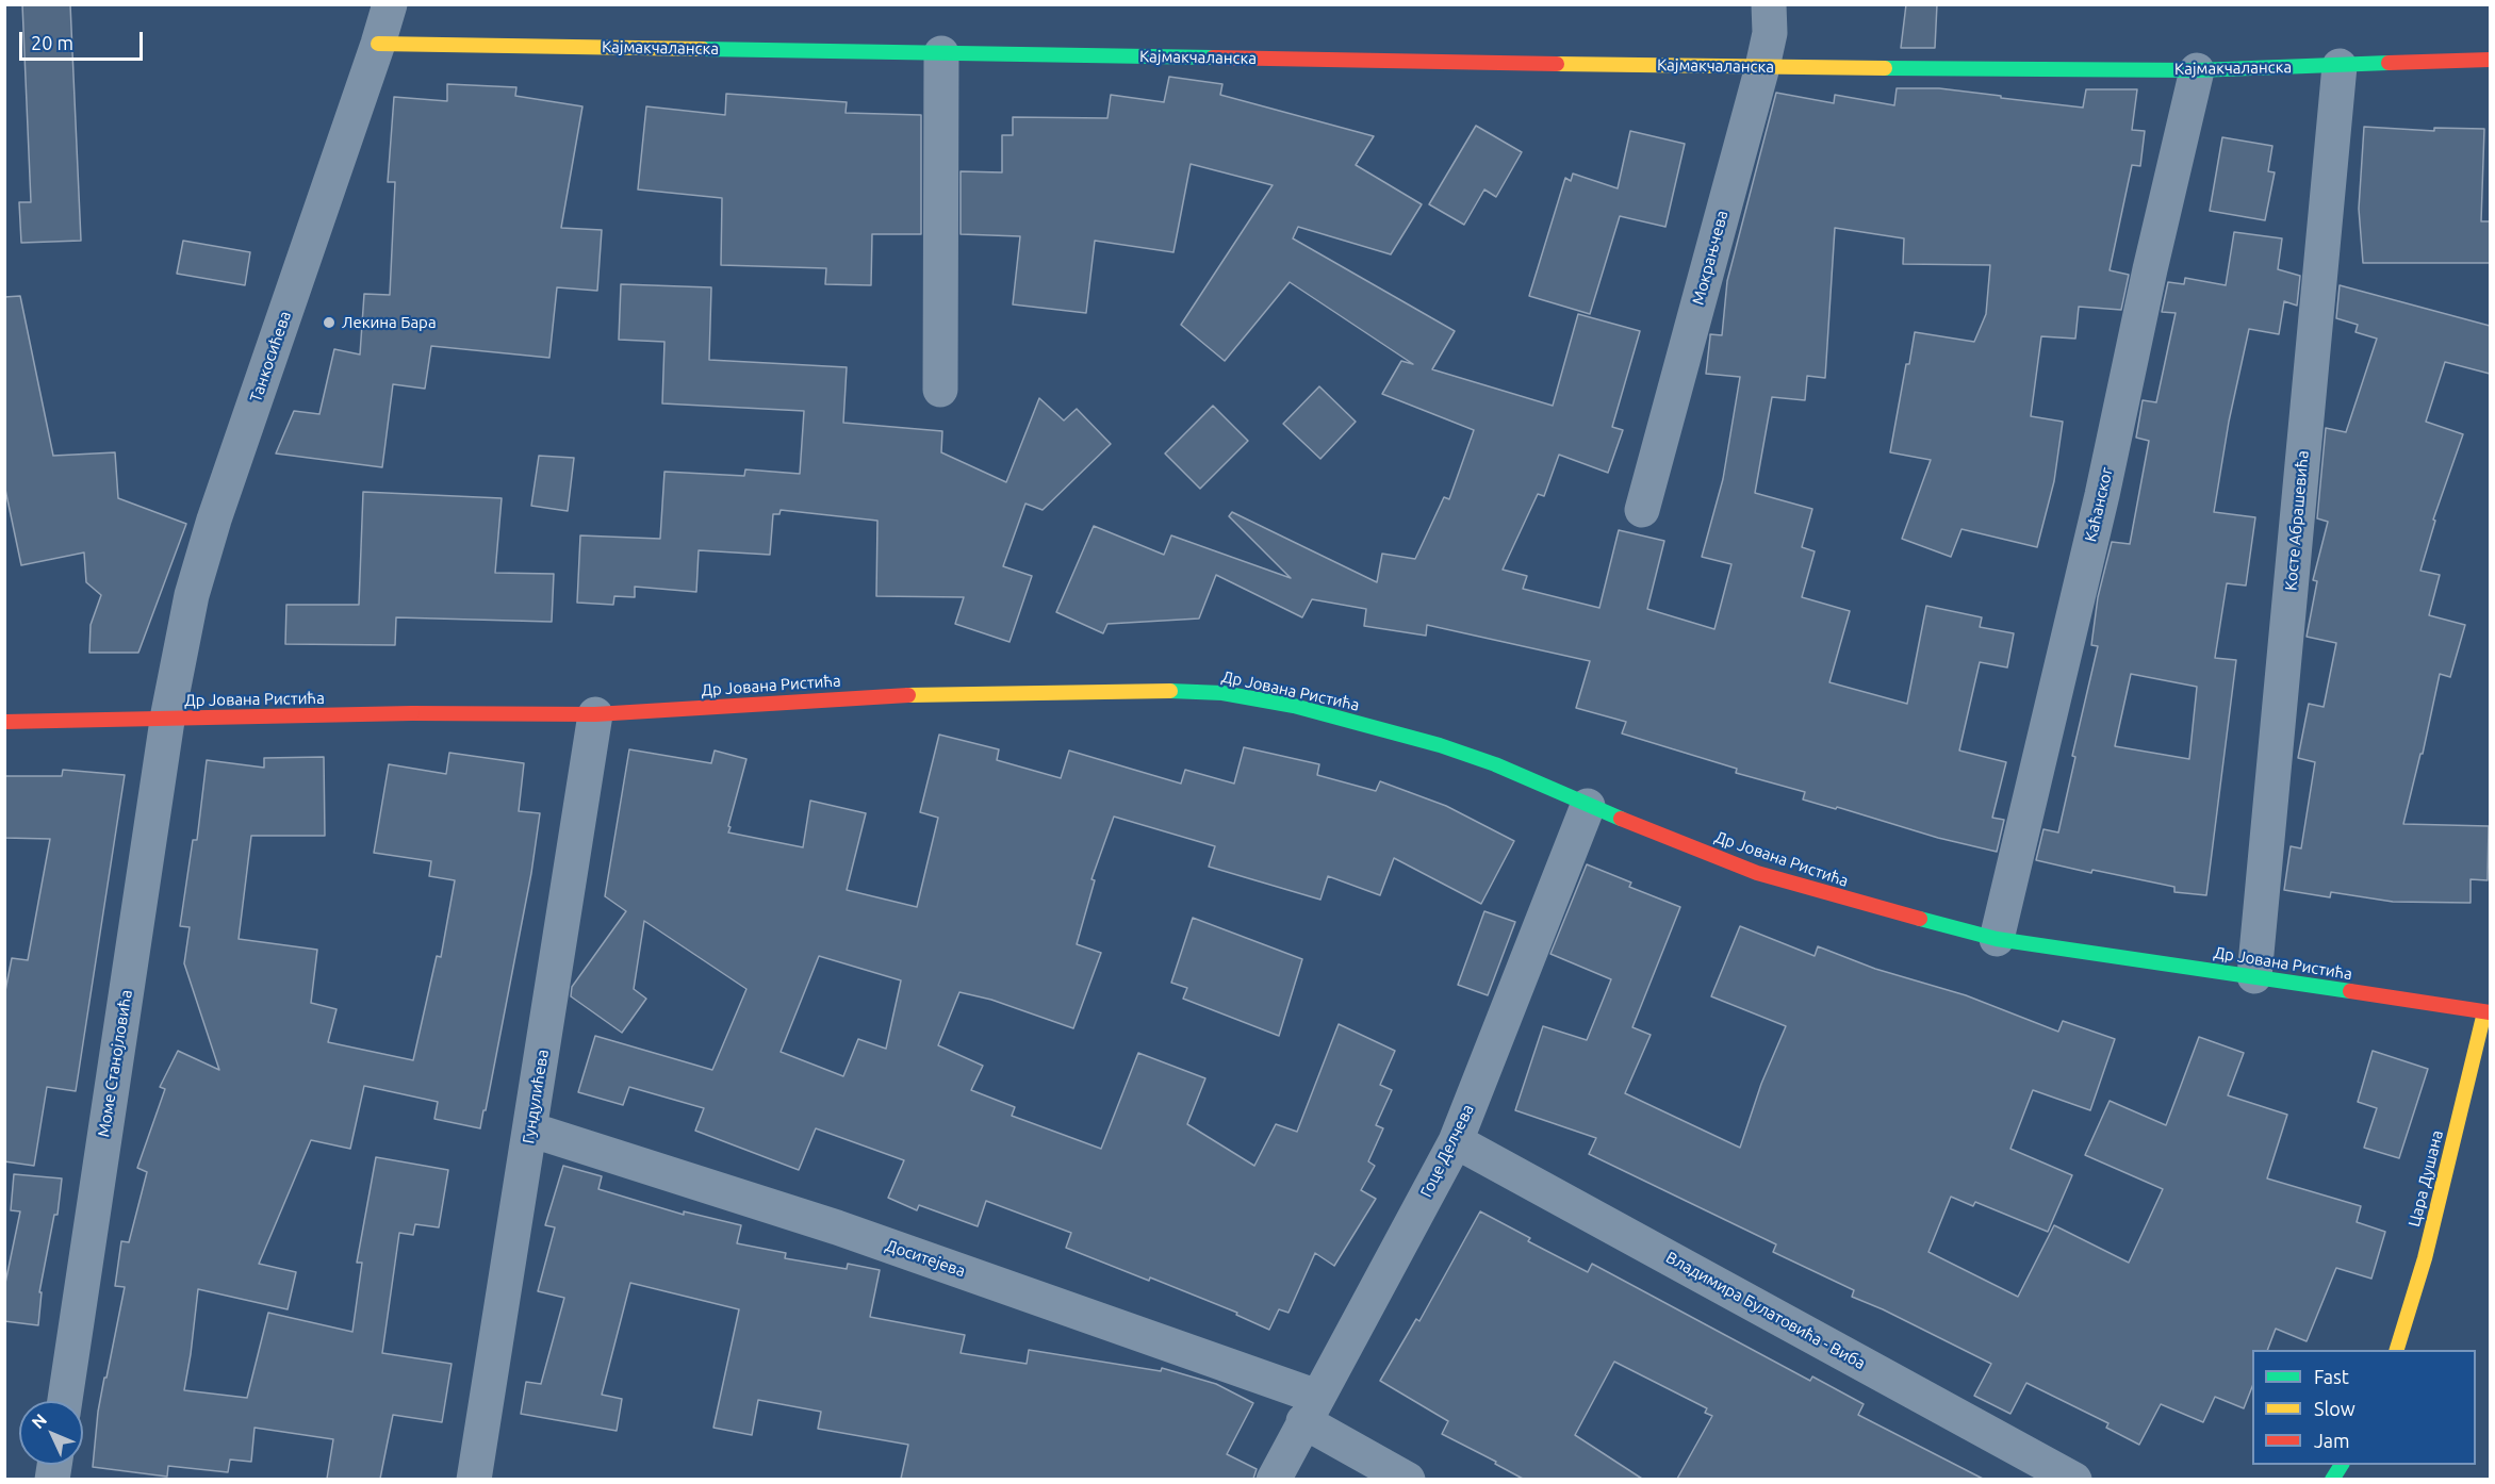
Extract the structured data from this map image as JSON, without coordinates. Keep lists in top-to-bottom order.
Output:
{
  "streets": {
    "street": [
      "Кајмакчаланска",
      "Мокрањчева",
      "Танкосићева",
      "Каћанског",
      "Косте Абрашевића",
      "Др Јована Ристића",
      "Моме Станојловића",
      "Гундулићева",
      "Гоце Делчева",
      "Цара Душана",
      "Доситејева",
      "Владимира Булатовића - Виба"
    ]
  },
  "crossings": [
    ["Кајмакчаланска", "Мокрањчева"],
    ["Кајмакчаланска", "Танкосићева"],
    ["Кајмакчаланска", "Каћанског"],
    ["Кајмакчаланска", "Косте Абрашевића"],
    ["Танкосићева", "Моме Станојловића"],
    ["Каћанског", "Др Јована Ристића"],
    ["Косте Абрашевића", "Др Јована Ристића"],
    ["Др Јована Ристића", "Гундулићева"],
    ["Др Јована Ристића", "Гоце Делчева"],
    ["Др Јована Ристића", "Цара Душана"],
    ["Гундулићева", "Доситејева"],
    ["Гоце Делчева", "Доситејева"],
    ["Гоце Делчева", "Владимира Булатовића - Виба"]
  ],
  "places": ["Лекина Бара"],
  "legend": ["Fast", "Slow", "Jam"],
  "scale_bar": "20 m",
  "north": "top left"
}
